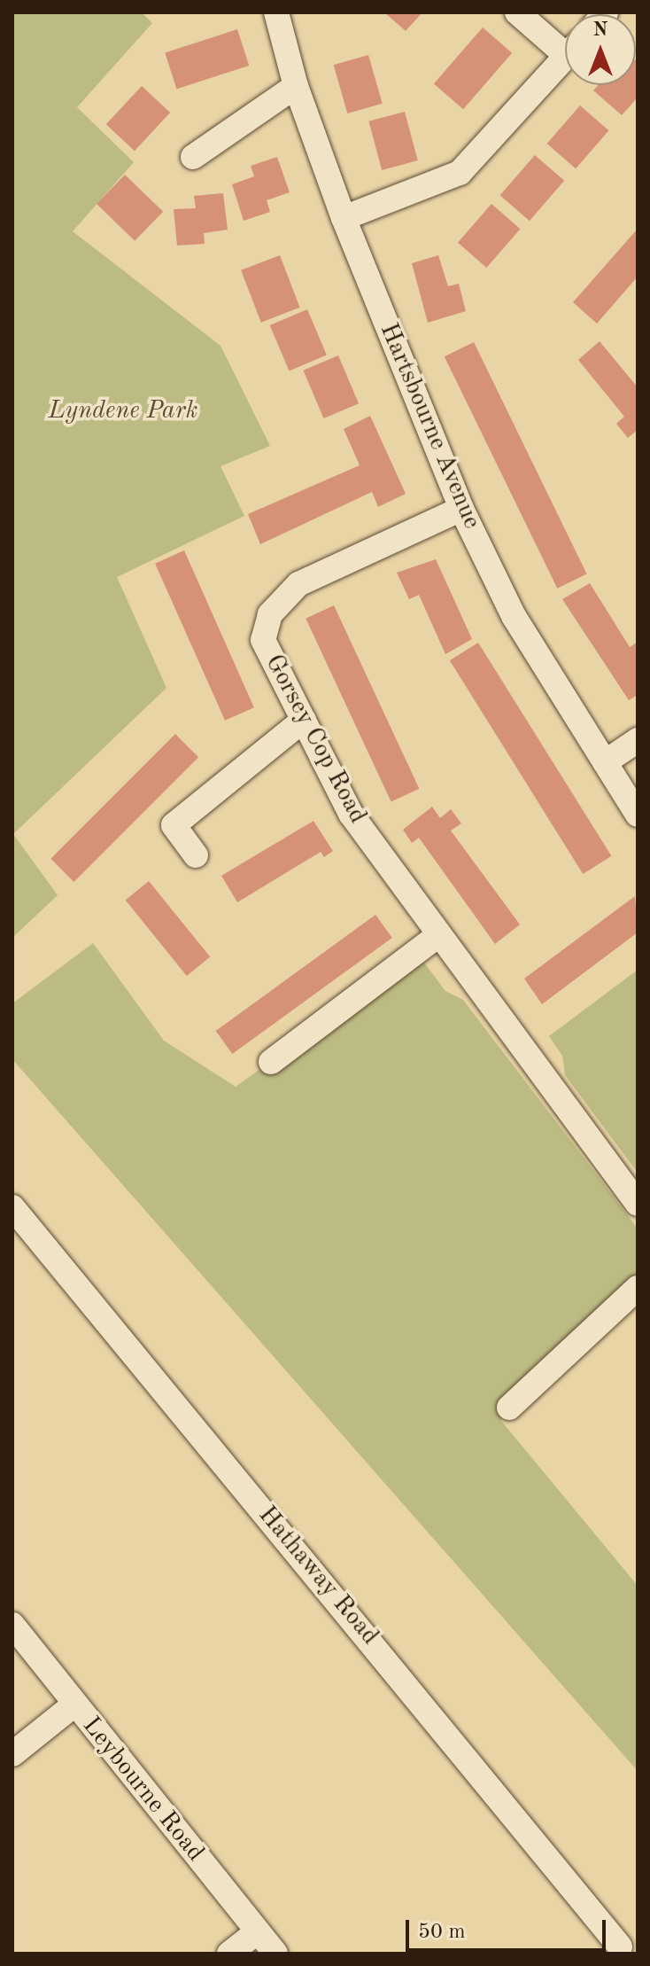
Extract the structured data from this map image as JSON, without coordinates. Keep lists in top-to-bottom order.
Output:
{
  "streets": {
    "street": [
      "Hartsbourne Avenue",
      "Gorsey Cop Road",
      "Hathaway Road",
      "Leybourne Road"
    ]
  },
  "crossings": [
    ["Hartsbourne Avenue", "Gorsey Cop Road"]
  ],
  "parks": ["Lyndene Park"],
  "scale_bar": "50 m",
  "north": "top"
}
